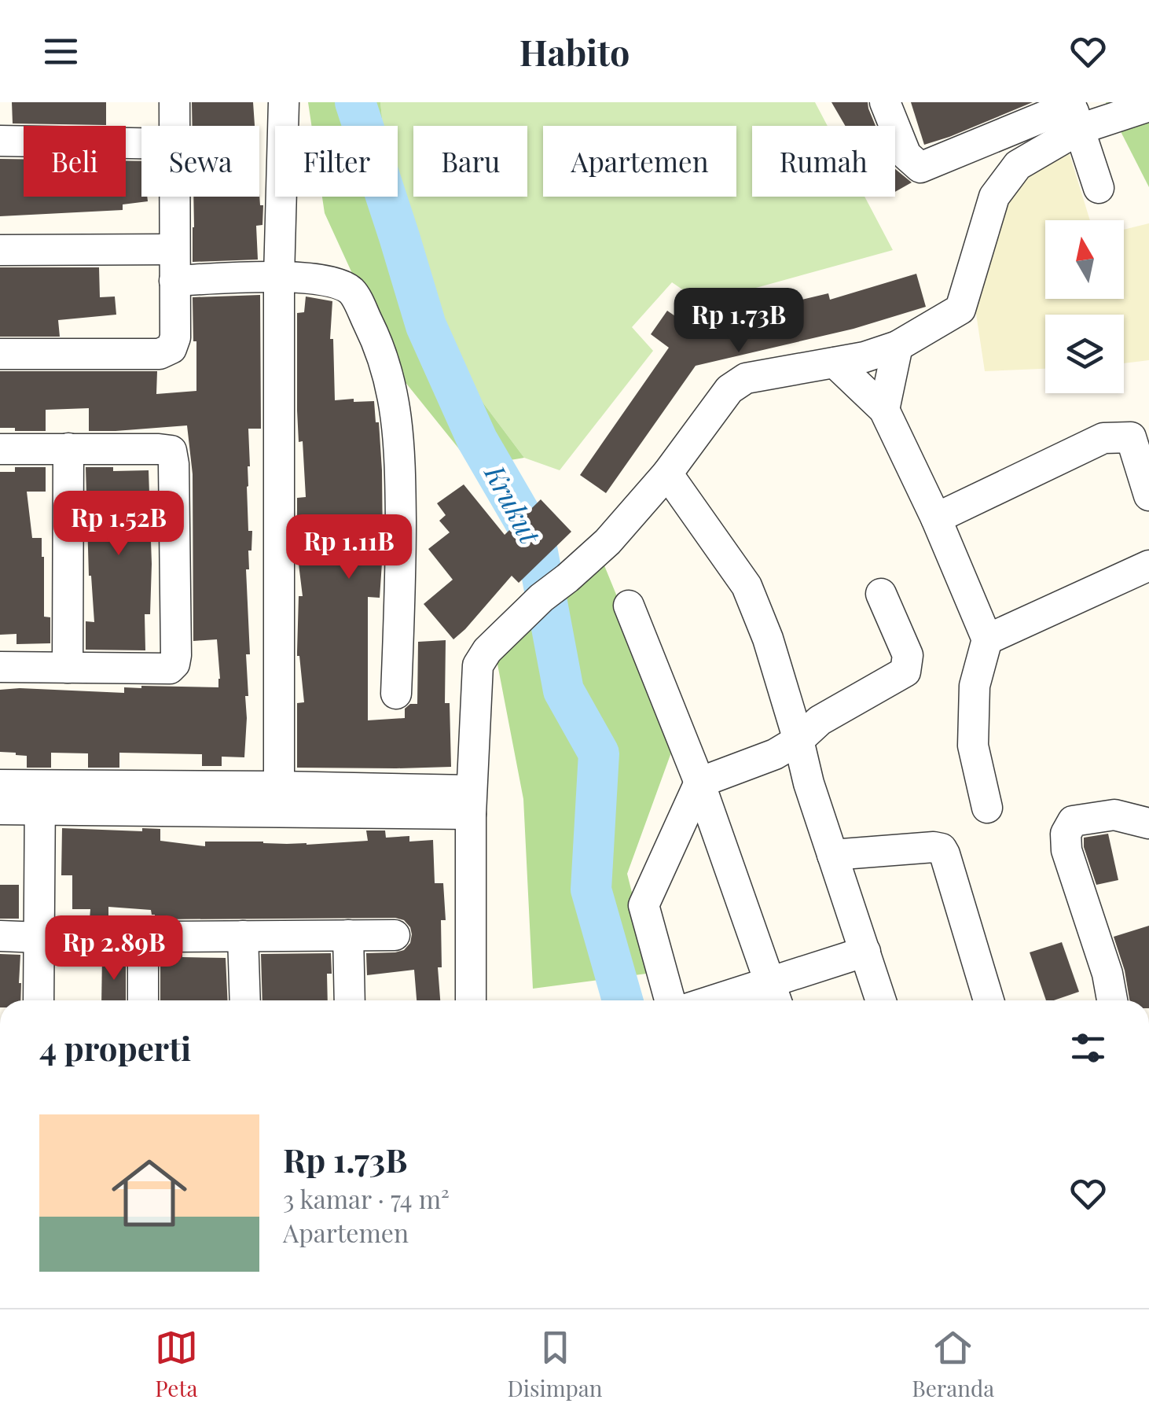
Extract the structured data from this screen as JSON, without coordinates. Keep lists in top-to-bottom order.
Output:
{
  "water": ["Krukut"],
  "north": "top",
  "page": {
    "header": "Habito",
    "chip": [
      "Beli",
      "Sewa",
      "Filter",
      "Baru",
      "Apartemen",
      "Rumah"
    ],
    "price": [
      "Rp 1.73B",
      "Rp 1.52B",
      "Rp 1.11B",
      "Rp 2.89B"
    ],
    "heading": "4 properti",
    "list": [
      {
        "name": "Rp 1.73B",
        "note": "3 kamar · 74 m² · Apartemen"
      }
    ],
    "tabs": ["Peta", "Disimpan", "Beranda"]
  }
}
